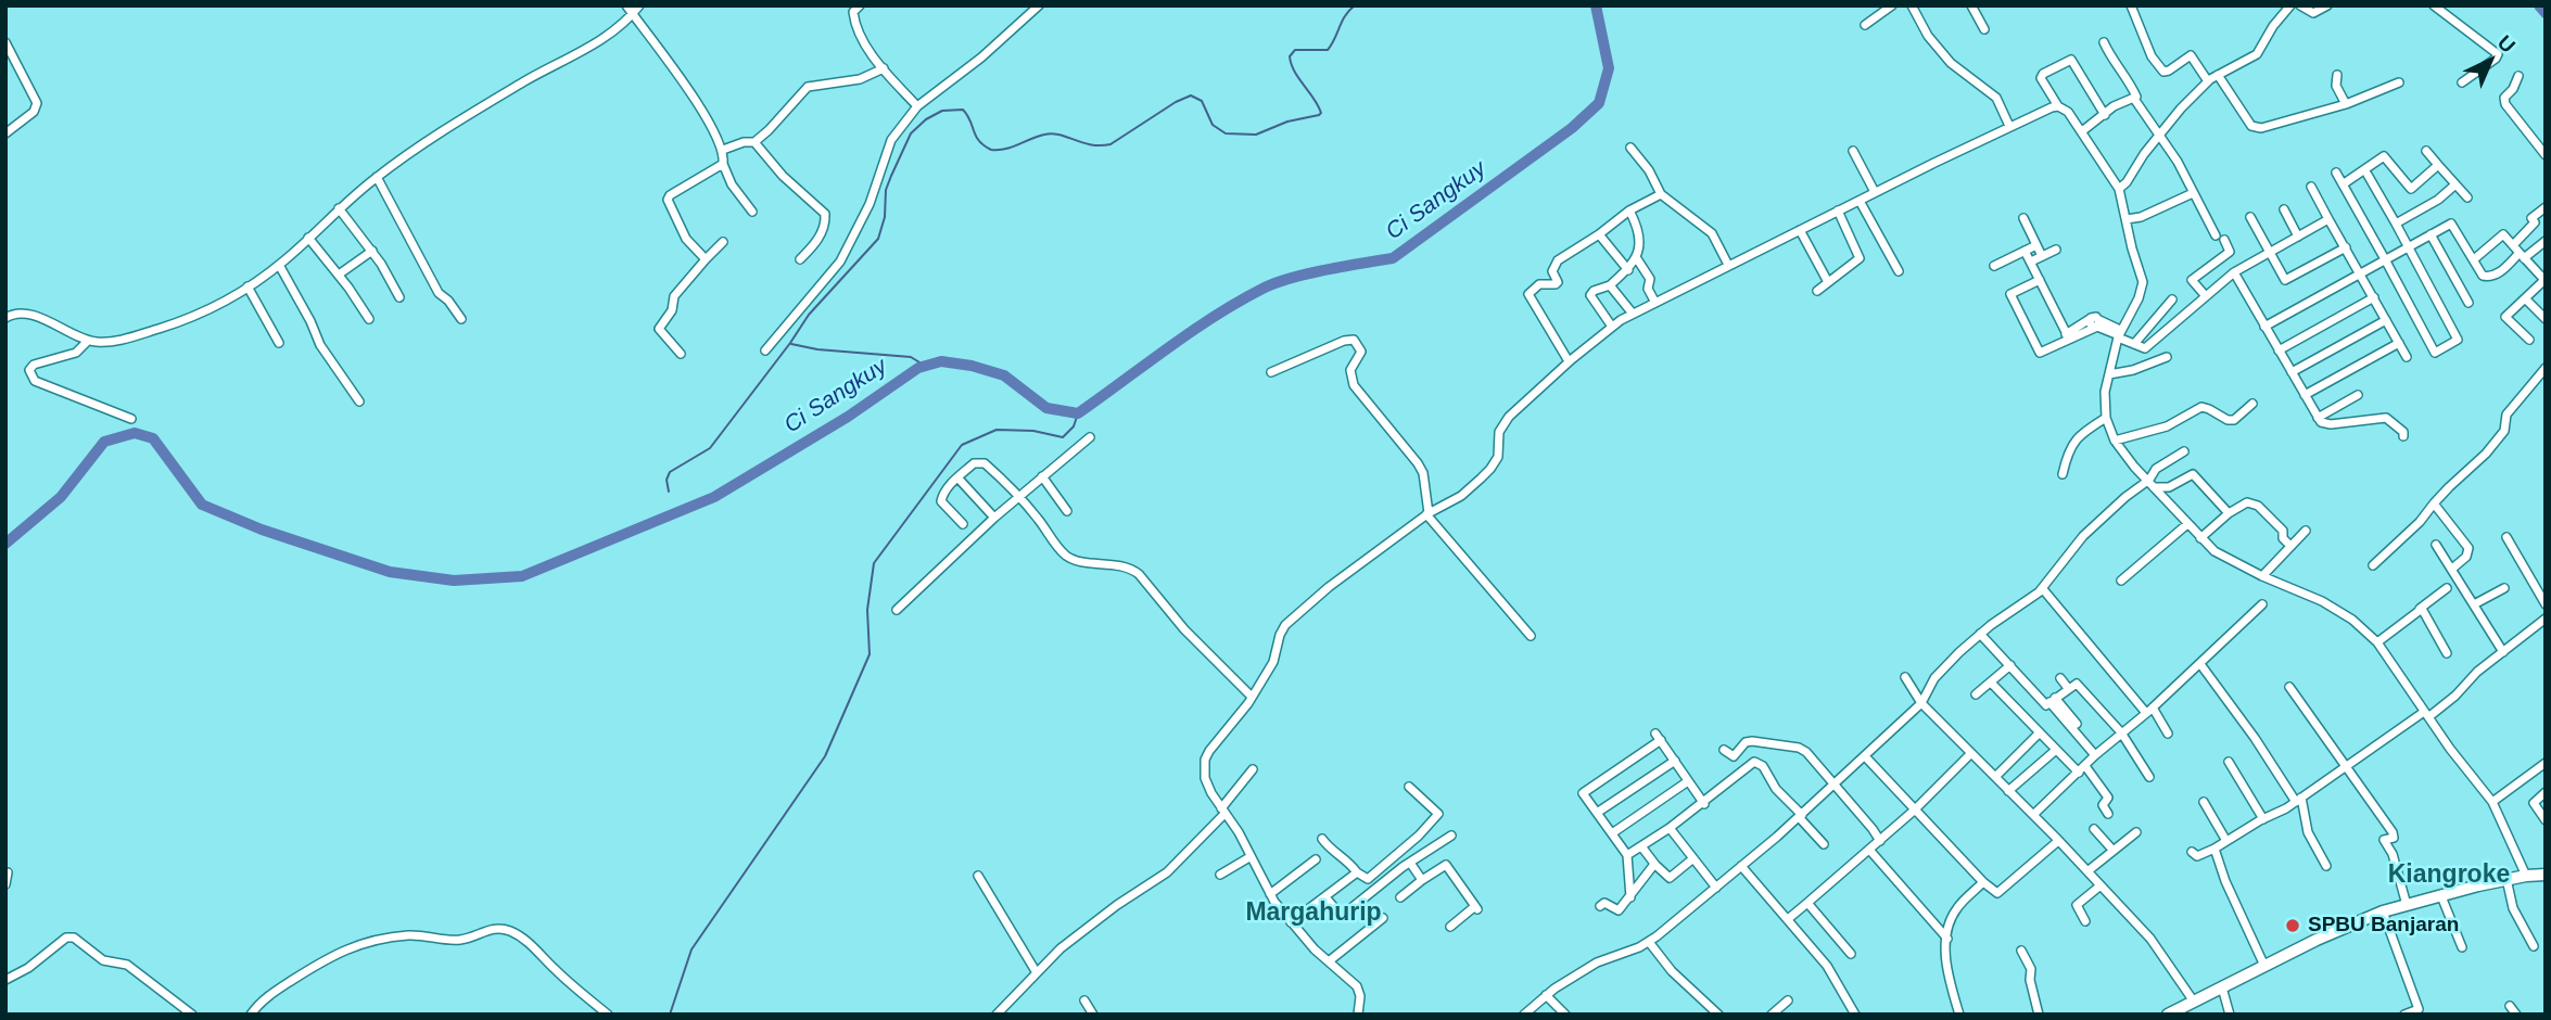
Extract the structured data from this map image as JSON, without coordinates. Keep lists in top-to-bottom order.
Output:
{
  "districts": ["Kiangroke", "Margahurip"],
  "water": ["Ci Sangkuy"],
  "places": ["SPBU Banjaran"],
  "north": "top right"
}
